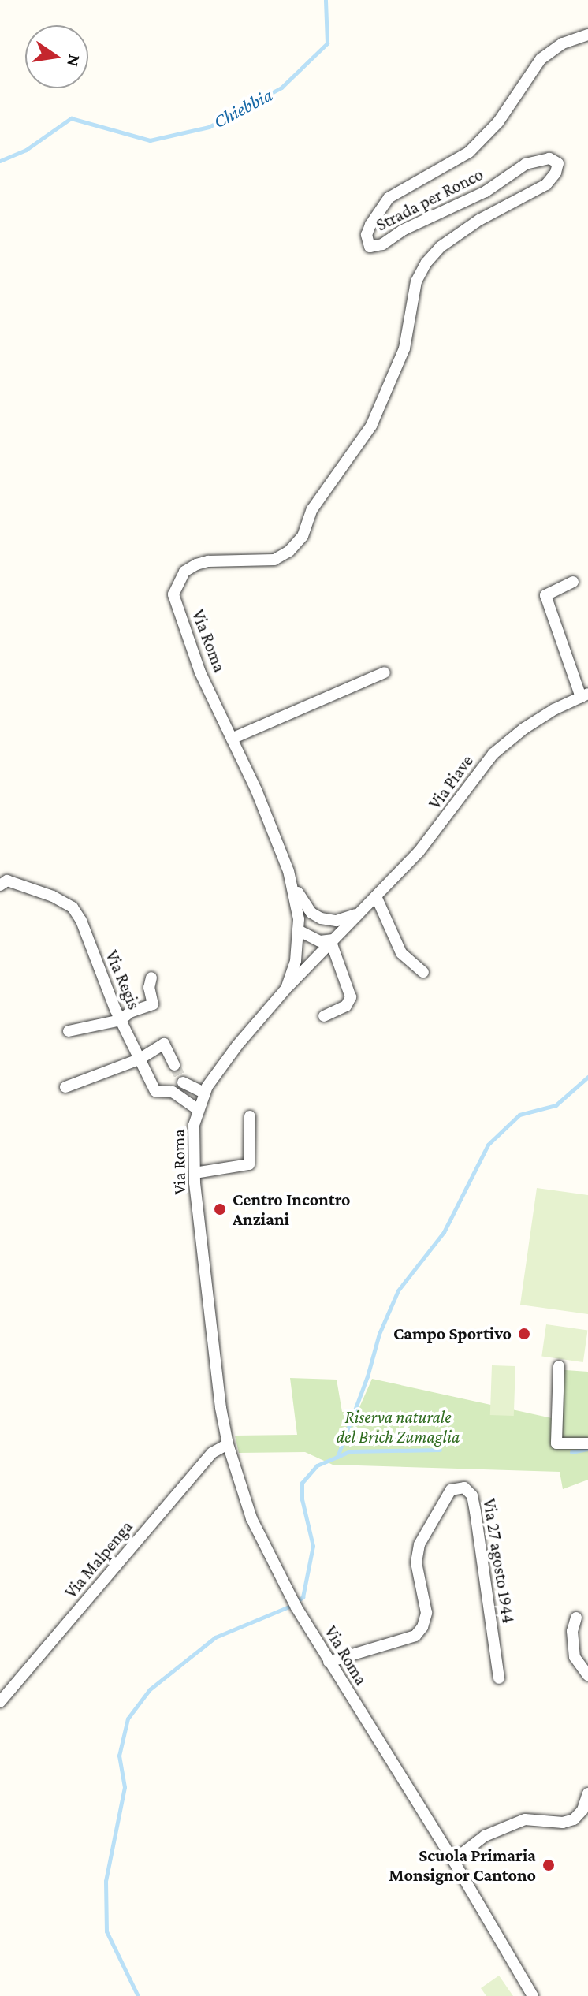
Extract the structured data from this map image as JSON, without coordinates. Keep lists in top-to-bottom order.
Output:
{
  "streets": {
    "street": [
      "Strada per Ronco",
      "Via Roma",
      "Via Piave",
      "Via Regis",
      "Via Malpenga",
      "Via 27 agosto 1944"
    ]
  },
  "crossings": [
    ["Strada per Ronco", "Via Roma"],
    ["Via Roma", "Via Piave"],
    ["Via Roma", "Via Regis"],
    ["Via Roma", "Via Malpenga"],
    ["Via Roma", "Via 27 agosto 1944"]
  ],
  "water": ["Chiebbia"],
  "parks": ["Riserva naturale del Brich Zumaglia"],
  "places": ["Centro Incontro Anziani", "Campo Sportivo", "Scuola Primaria Monsignor Cantono"],
  "north": "right"
}
